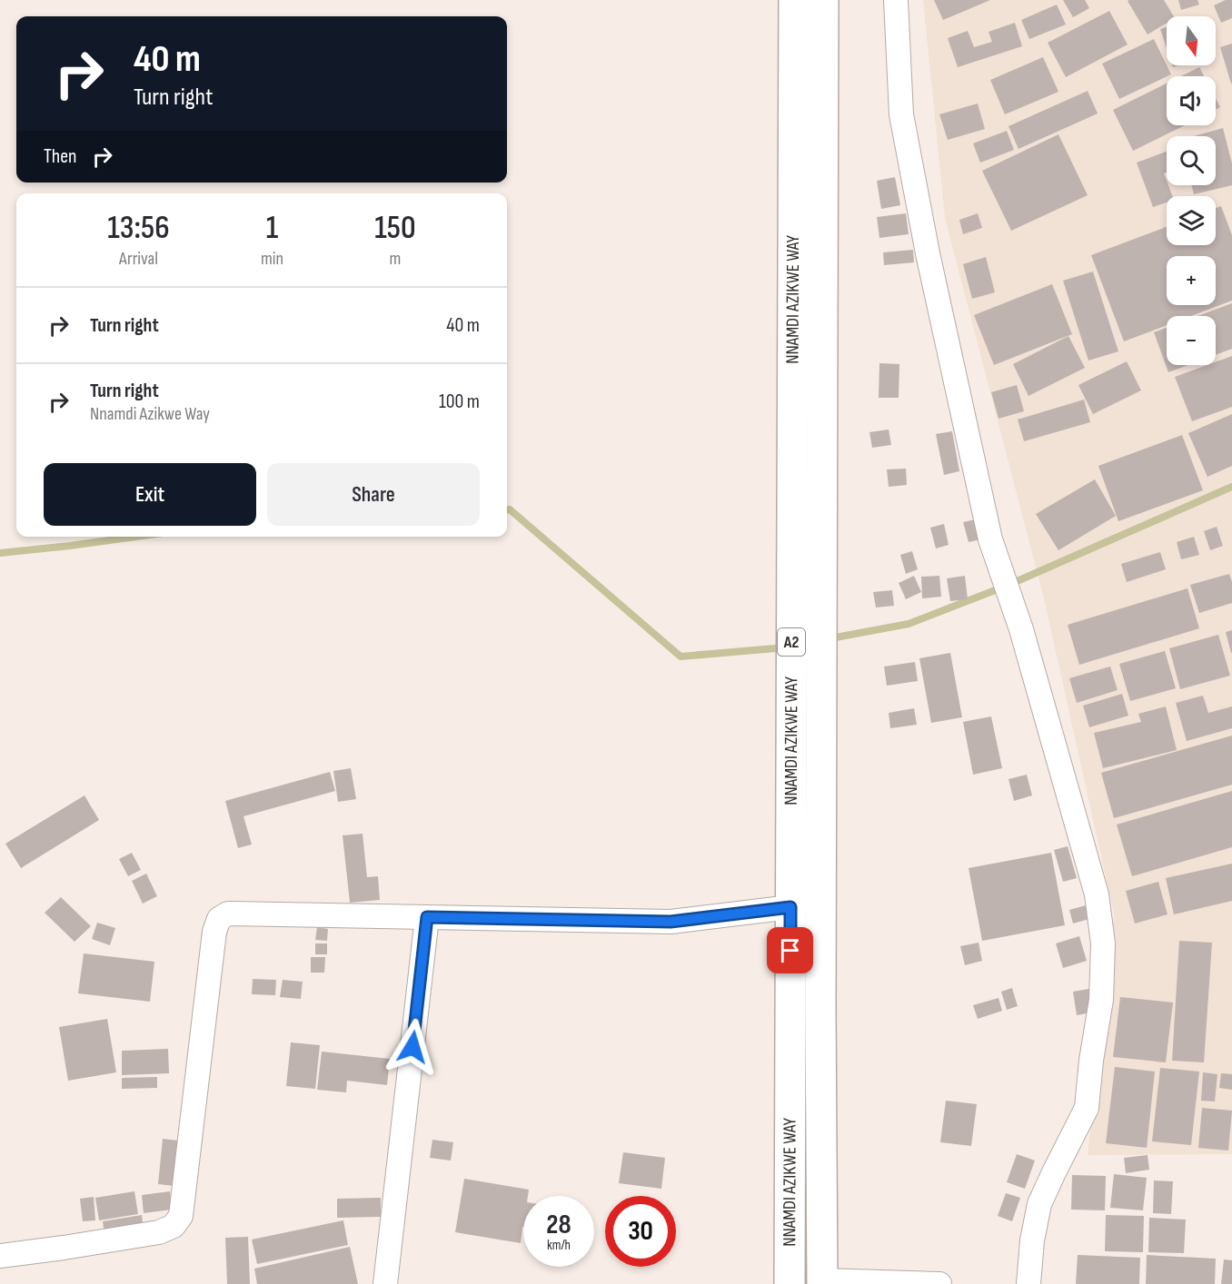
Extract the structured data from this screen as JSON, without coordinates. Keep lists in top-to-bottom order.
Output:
{
  "streets": {
    "highway": ["NNAMDI AZIKWE WAY", "A2"]
  },
  "north": "bottom",
  "page": {
    "map_buttons": ["+", "−"],
    "turn": ["40 m", "Turn right"],
    "then": "Then",
    "eta": [
      "13:56",
      "Arrival",
      "1",
      "min",
      "150",
      "m"
    ],
    "list": [
      {
        "name": "Turn right",
        "value": "40 m"
      },
      {
        "name": "Turn right",
        "note": "Nnamdi Azikwe Way",
        "value": "100 m"
      }
    ],
    "buttons": ["Exit", "Share"],
    "speed": "28 km/h",
    "limit": "30"
  }
}
